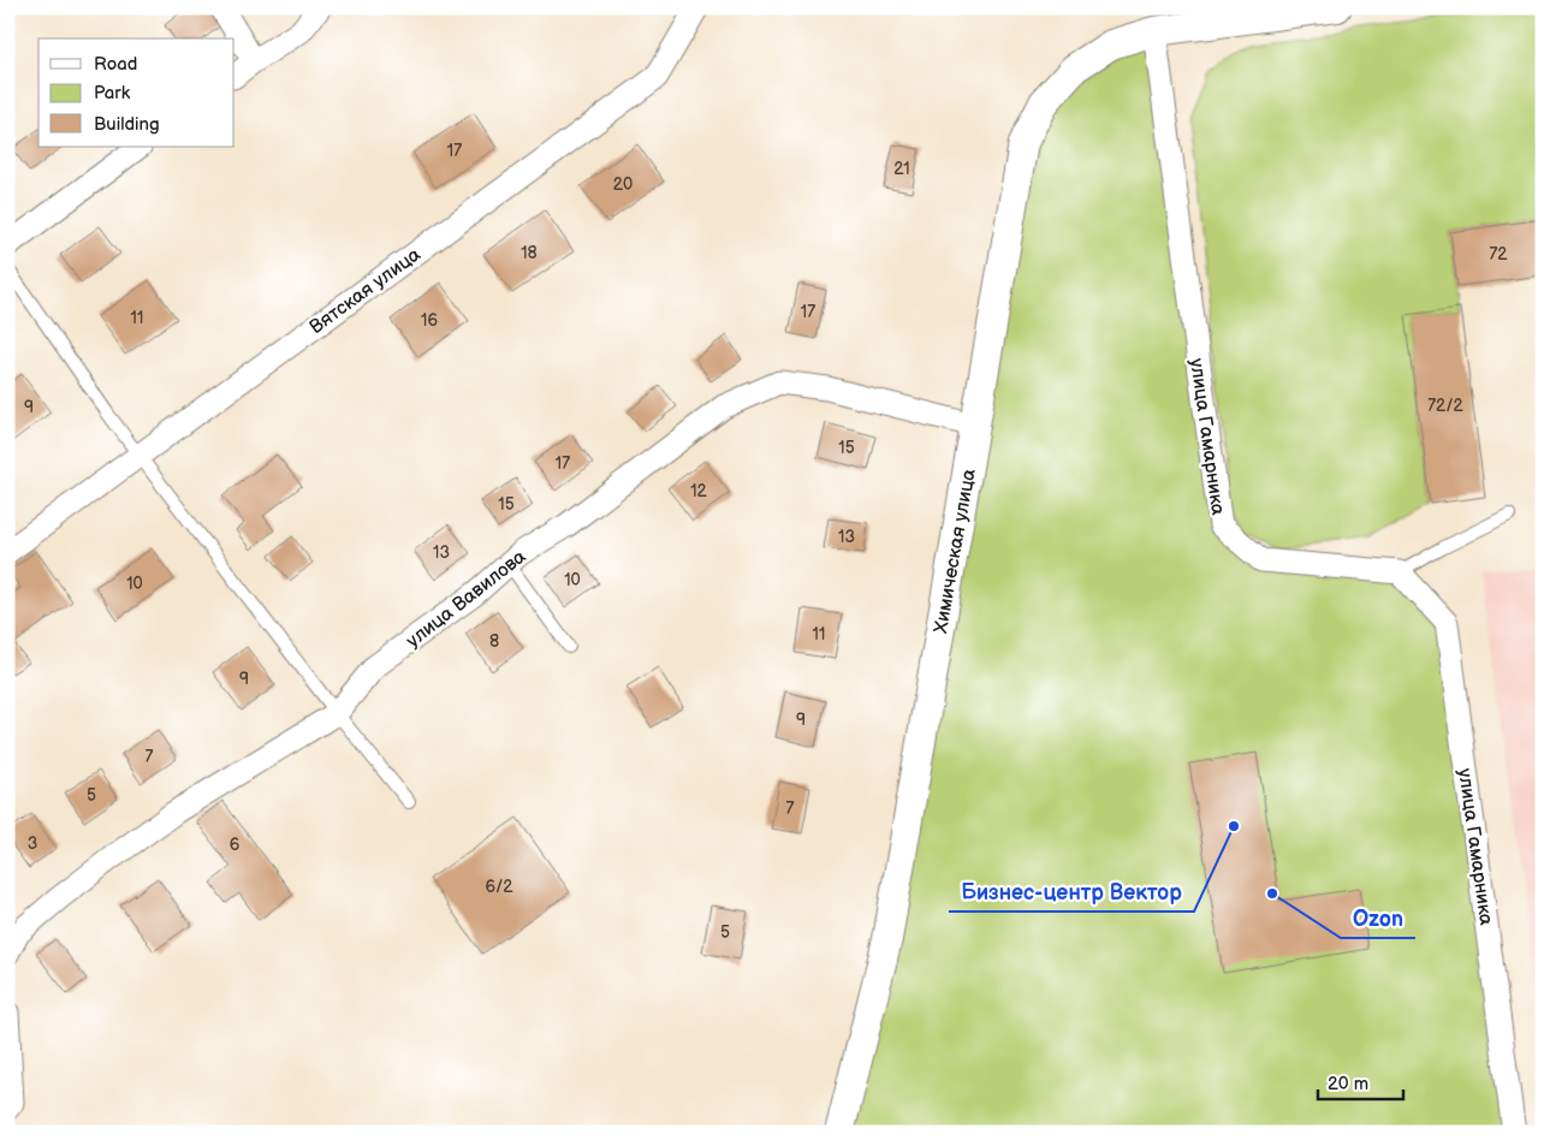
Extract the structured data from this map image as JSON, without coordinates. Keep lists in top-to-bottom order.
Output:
{
  "streets": {
    "street": [
      "Вятская улица",
      "улица Гамарника",
      "Химическая улица",
      "улица Вавилова"
    ]
  },
  "crossings": [
    ["улица Гамарника", "Химическая улица"],
    ["Химическая улица", "улица Вавилова"]
  ],
  "places": ["Бизнес-центр Вектор", "Ozon"],
  "house_numbers": [
    "17",
    "21",
    "20",
    "18",
    "72",
    "17",
    "11",
    "16",
    "72/2",
    "9",
    "15",
    "17",
    "12",
    "15",
    "13",
    "13",
    "10",
    "10",
    "11",
    "8",
    "9",
    "9",
    "7",
    "5",
    "7",
    "3",
    "6",
    "6/2",
    "5"
  ],
  "legend": ["Road", "Park", "Building"],
  "scale_bar": "20 m"
}
